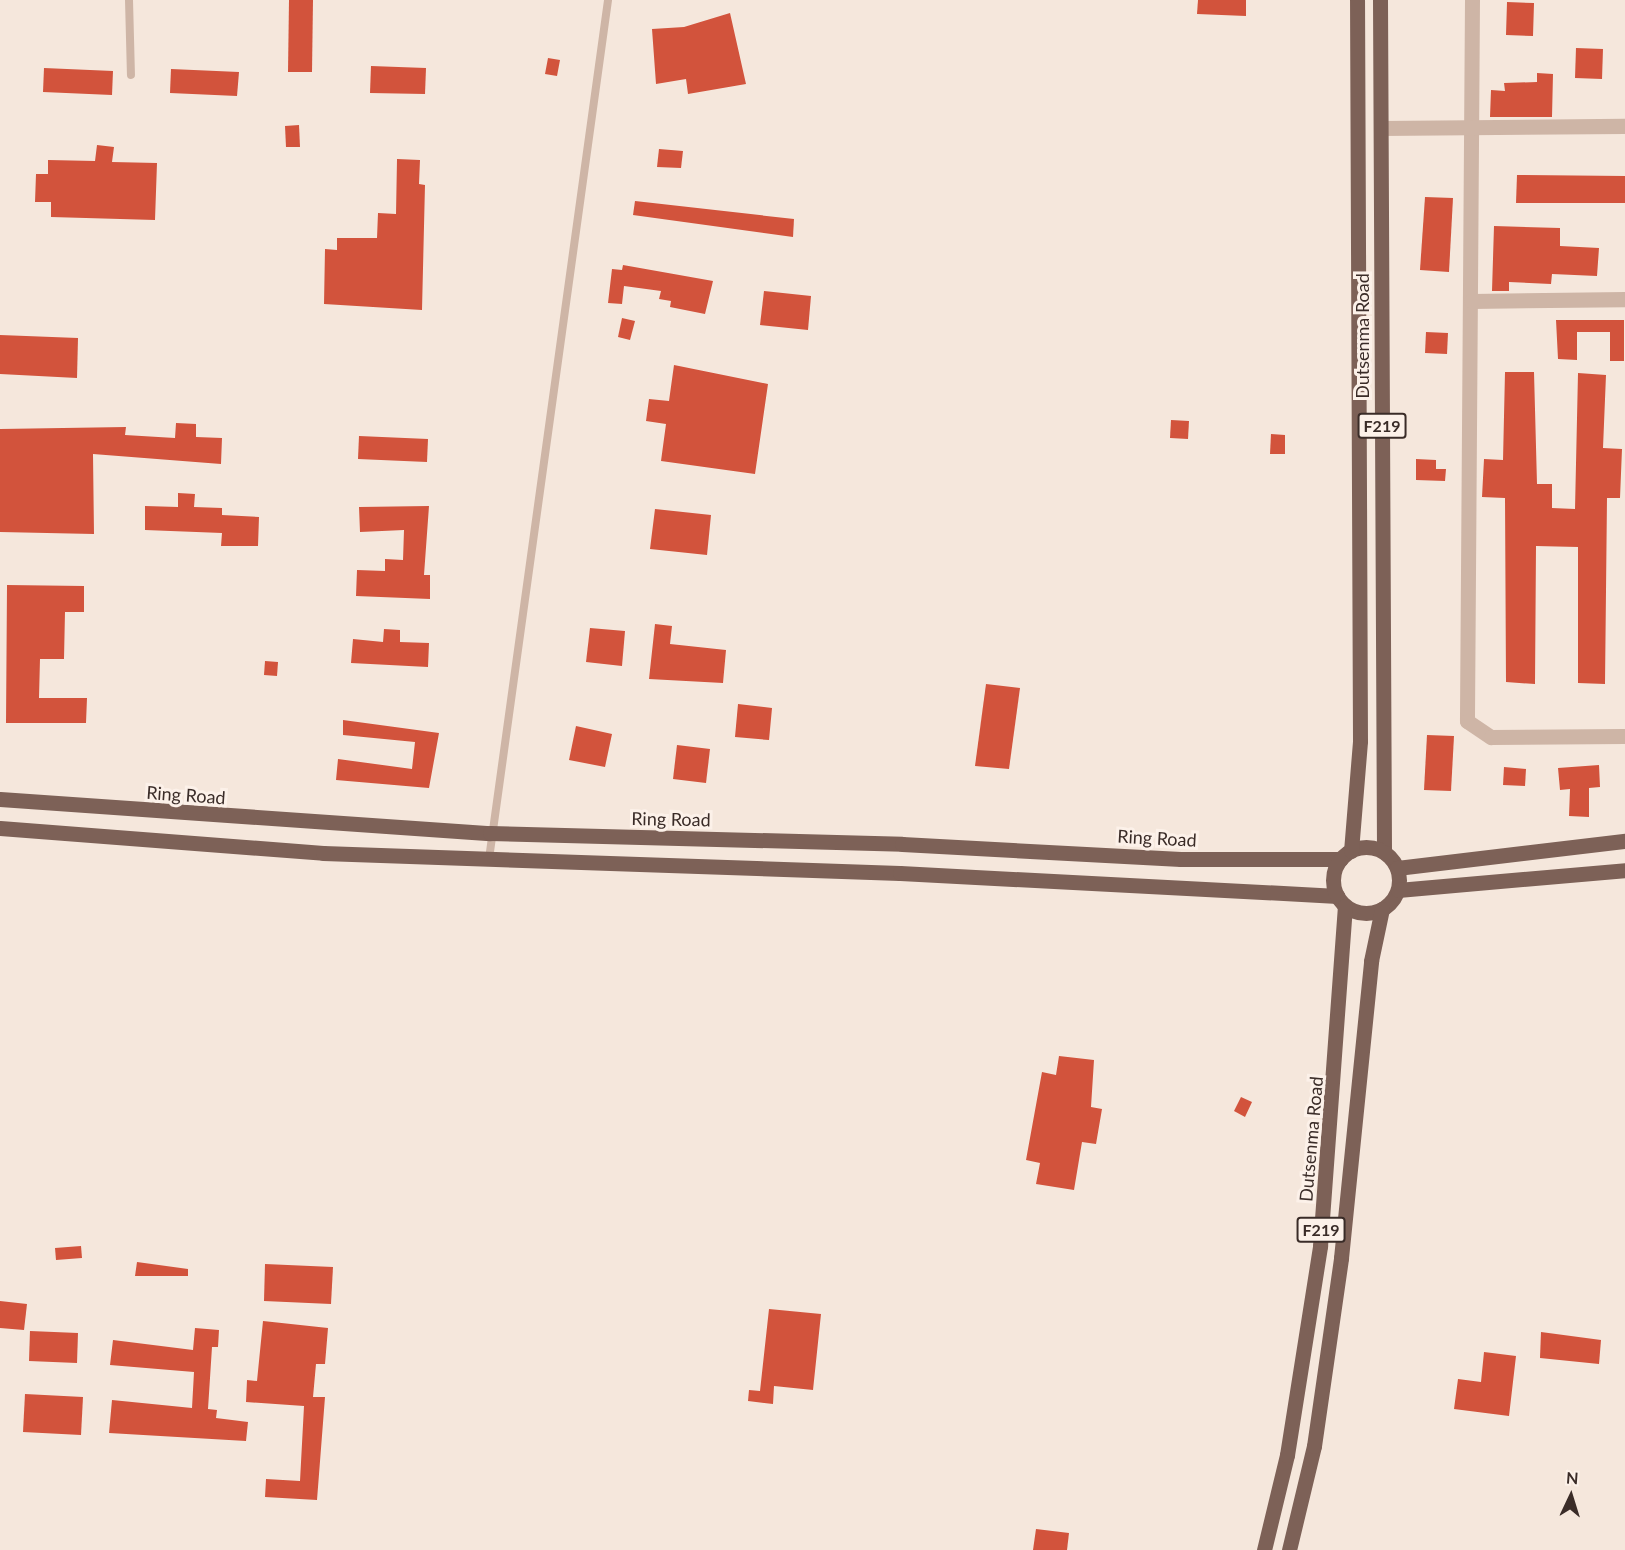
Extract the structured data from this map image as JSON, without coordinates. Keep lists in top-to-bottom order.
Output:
{
  "streets": {
    "main road": ["Dutsenma Road", "F219", "Ring Road"]
  },
  "crossings": [
    ["Dutsenma Road", "F219"],
    ["Dutsenma Road", "Ring Road"],
    ["F219", "Ring Road"]
  ],
  "north": "top"
}
